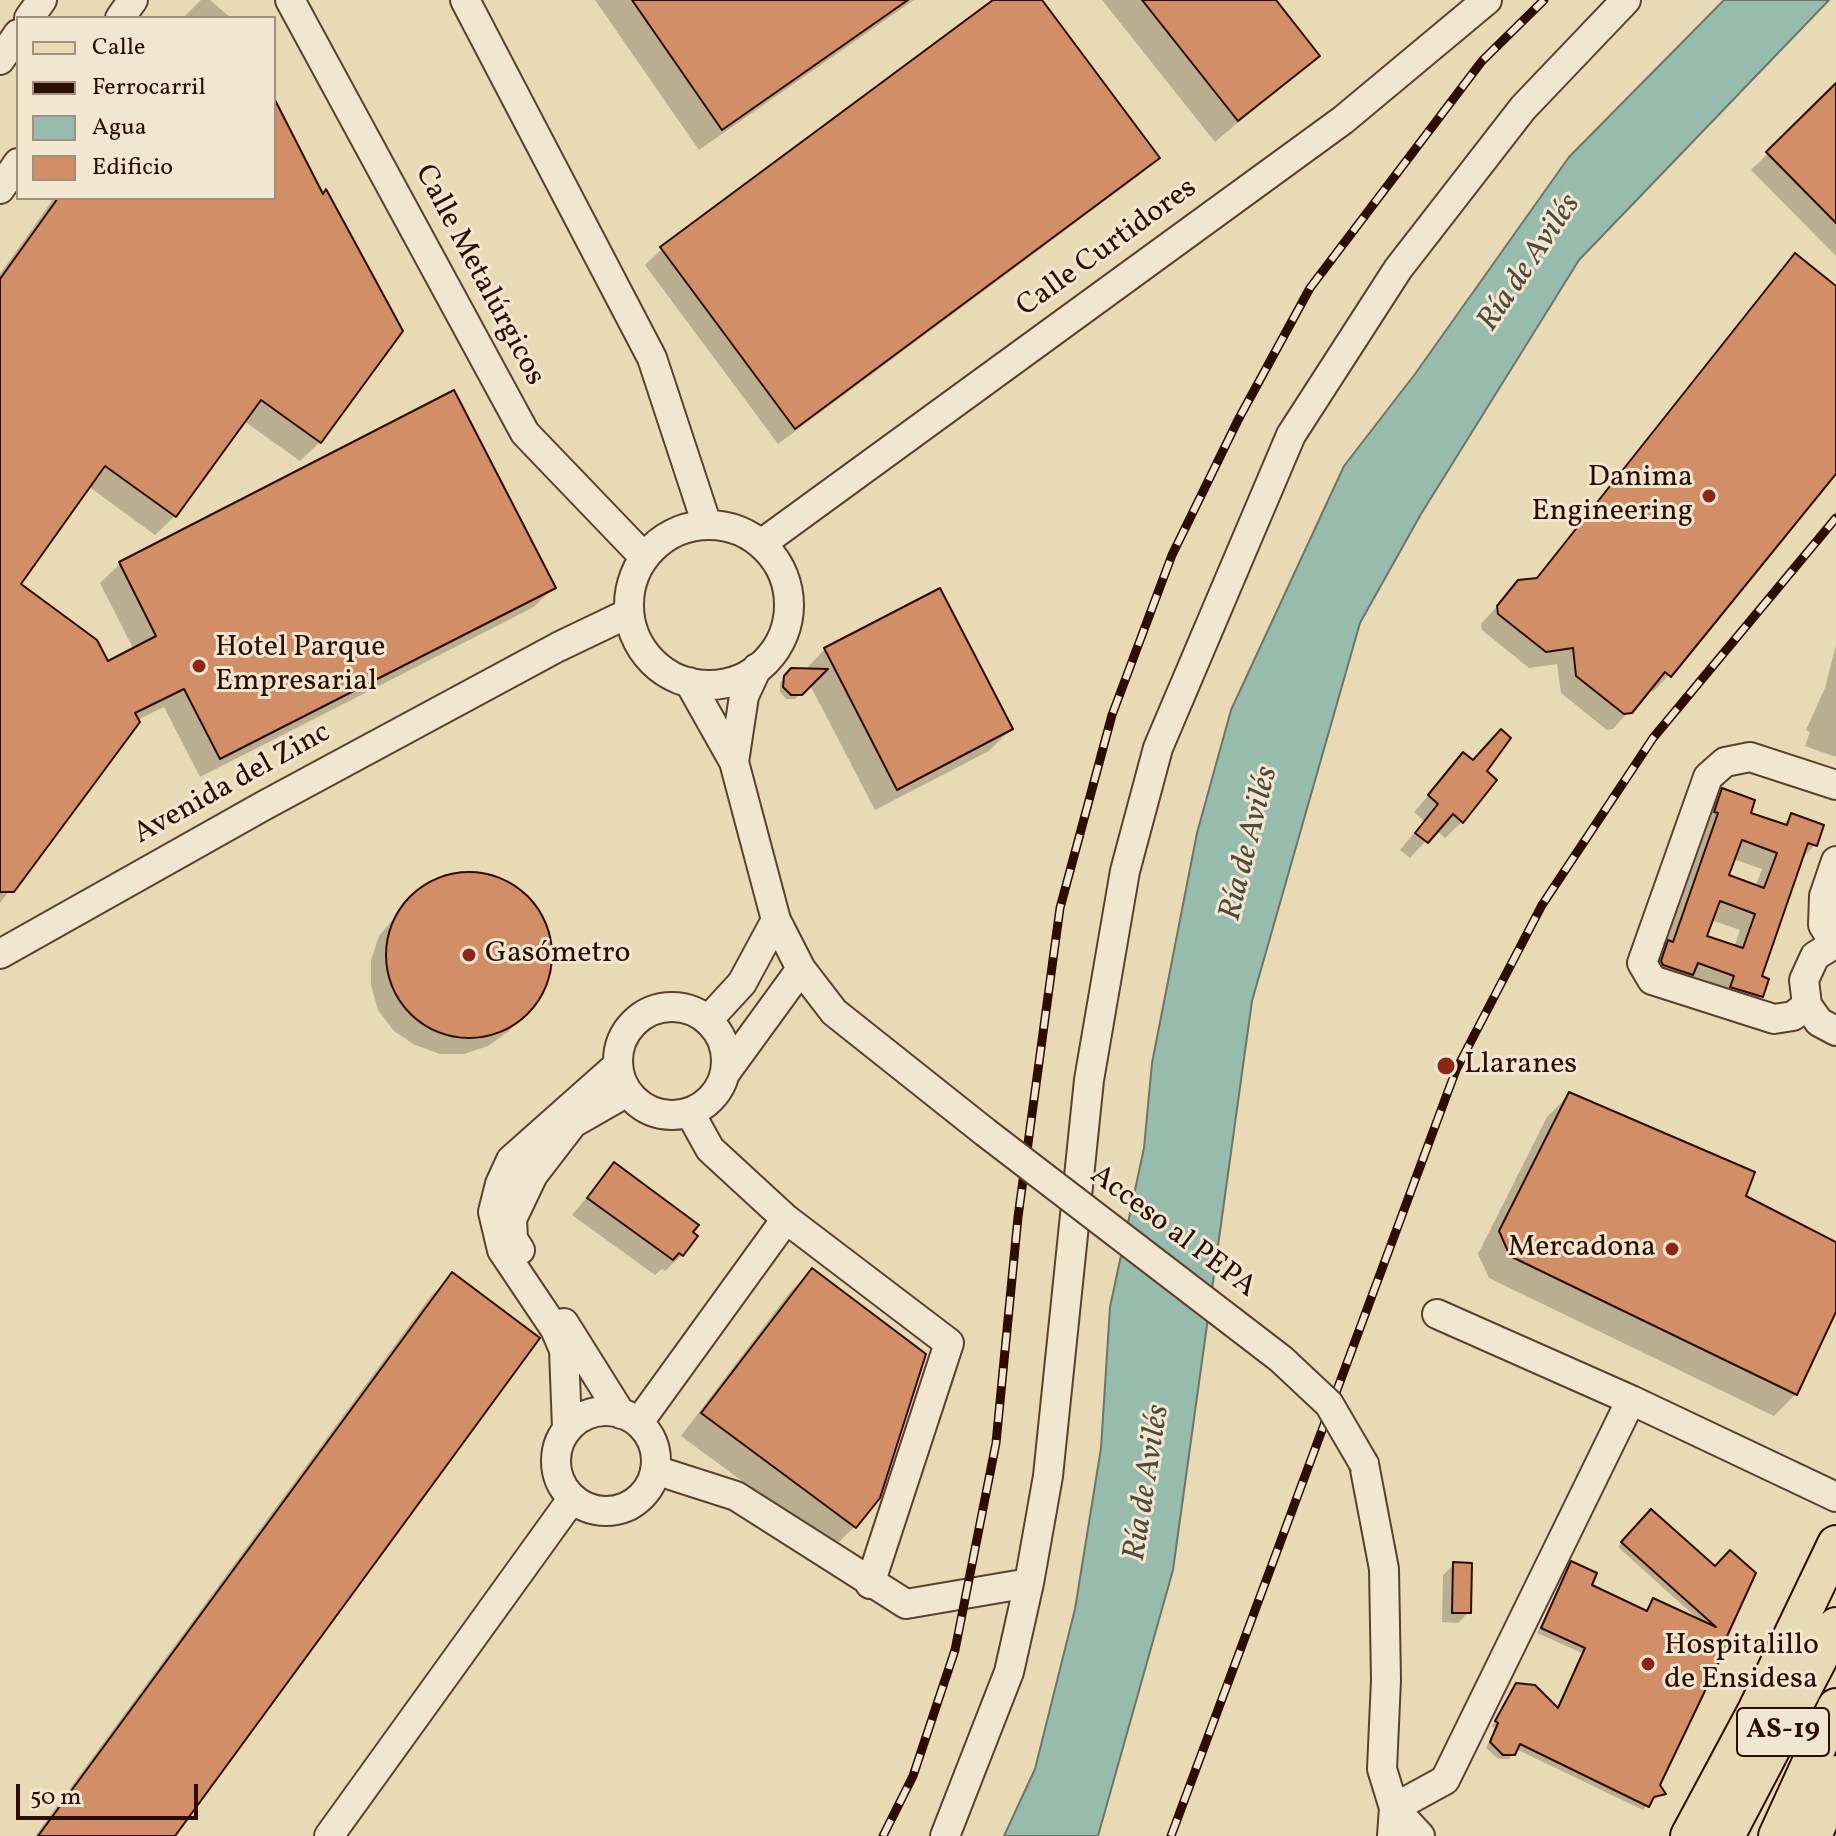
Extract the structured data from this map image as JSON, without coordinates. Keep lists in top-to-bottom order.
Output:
{
  "streets": {
    "main road": ["AS-19"],
    "street": [
      "Calle Curtidores",
      "Calle Metalúrgicos",
      "Avenida del Zinc",
      "Acceso al PEPA"
    ]
  },
  "crossings": [
    ["Calle Curtidores", "Calle Metalúrgicos"],
    ["Calle Curtidores", "Avenida del Zinc"],
    ["Calle Metalúrgicos", "Avenida del Zinc"]
  ],
  "water": ["Ría de Avilés"],
  "places": [
    "Danima Engineering",
    "Hotel Parque Empresarial",
    "Gasómetro",
    "Llaranes",
    "Mercadona",
    "Hospitalillo de Ensidesa"
  ],
  "legend": [
    "Calle",
    "Ferrocarril",
    "Agua",
    "Edificio"
  ],
  "scale_bar": "50 m"
}
